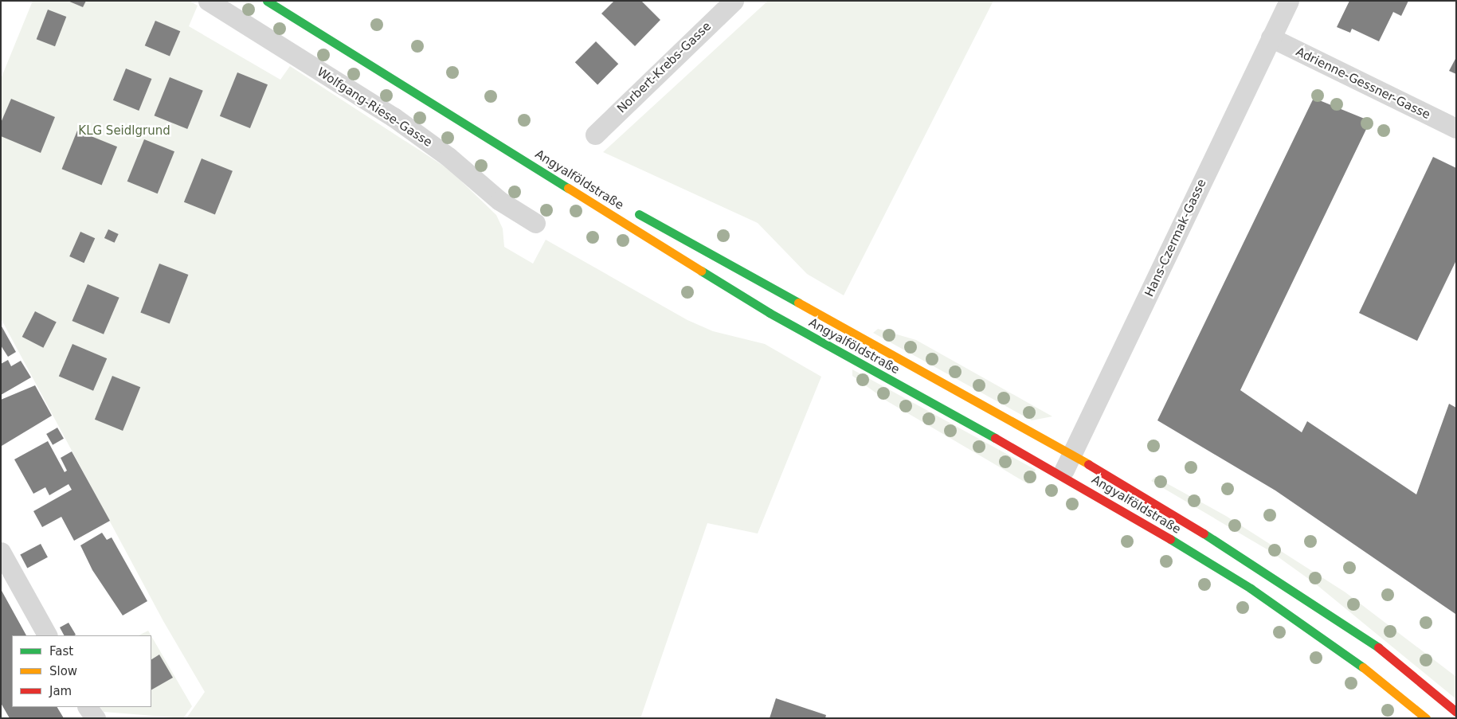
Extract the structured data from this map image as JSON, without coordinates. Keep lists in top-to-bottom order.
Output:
{
  "streets": {
    "main road": ["Angyalföldstraße"],
    "street": [
      "Norbert-Krebs-Gasse",
      "Adrienne-Gessner-Gasse",
      "Wolfgang-Riese-Gasse",
      "Hans-Czermak-Gasse"
    ]
  },
  "crossings": [
    ["Adrienne-Gessner-Gasse", "Hans-Czermak-Gasse"],
    ["Angyalföldstraße", "Hans-Czermak-Gasse"]
  ],
  "parks": ["KLG Seidlgrund"],
  "legend": ["Fast", "Slow", "Jam"]
}
